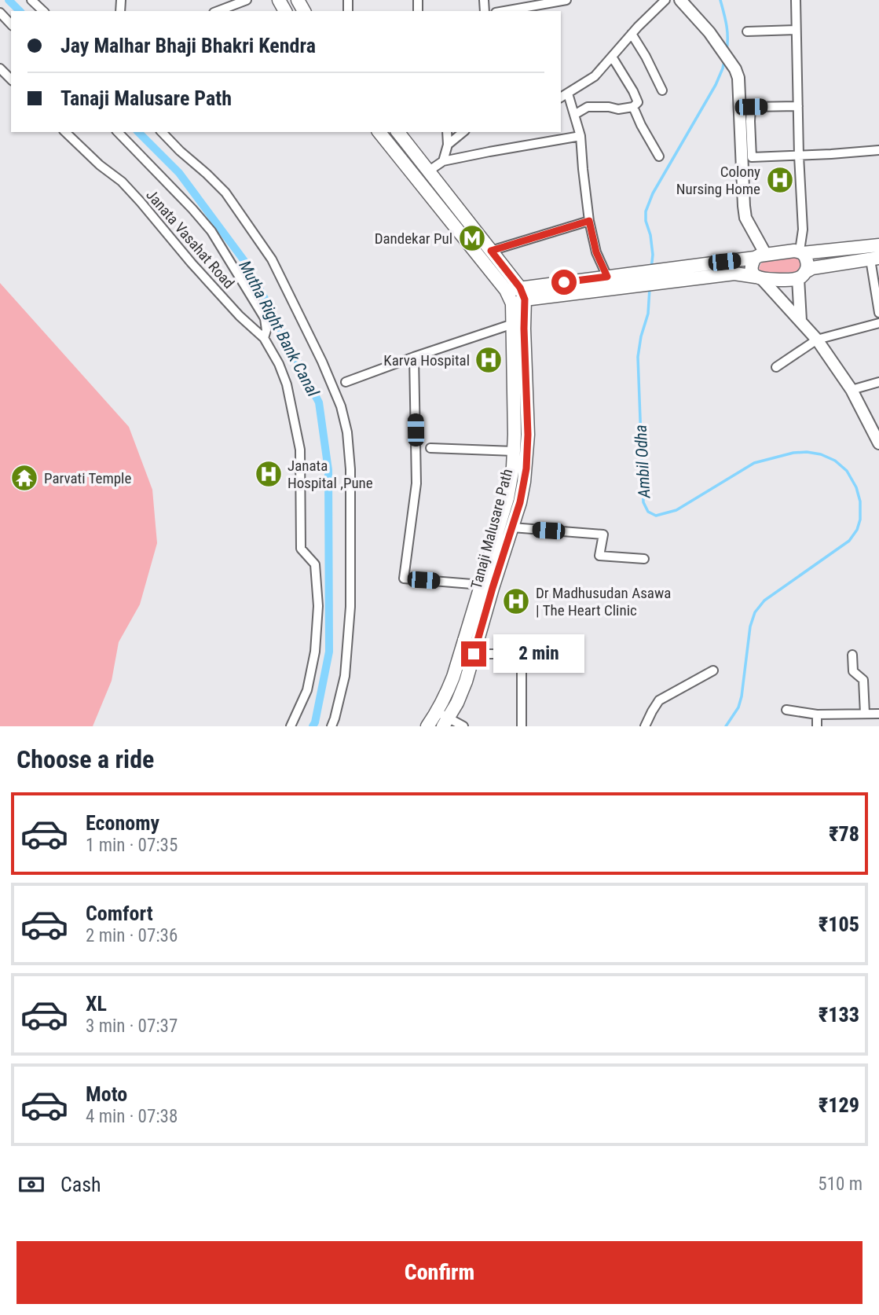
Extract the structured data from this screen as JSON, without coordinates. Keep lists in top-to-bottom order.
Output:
{
  "streets": {
    "main road": ["Tanaji Malusare Path"],
    "street": ["Janata Vasahat Road"]
  },
  "water": ["Mutha Right Bank Canal", "Ambil Odha"],
  "places": {
    "hospital": [
      "Colony Nursing Home",
      "Karva Hospital",
      "Janata Hospital ,Pune",
      "Dr Madhusudan Asawa | The Heart Clinic"
    ],
    "metro station": ["Dandekar Pul"],
    "temple": ["Parvati Temple"]
  },
  "page": {
    "banner": ["Jay Malhar Bhaji Bhakri Kendra", "Tanaji Malusare Path"],
    "bubble": "2 min",
    "heading": "Choose a ride",
    "list": [
      {
        "name": "Economy",
        "note": "1 min · 07:35",
        "value": "₹78"
      },
      {
        "name": "Comfort",
        "note": "2 min · 07:36",
        "value": "₹105"
      },
      {
        "name": "XL",
        "note": "3 min · 07:37",
        "value": "₹133"
      },
      {
        "name": "Moto",
        "note": "4 min · 07:38",
        "value": "₹129"
      }
    ],
    "pay": ["Cash", "510 m"],
    "buttons": "Confirm"
  }
}
